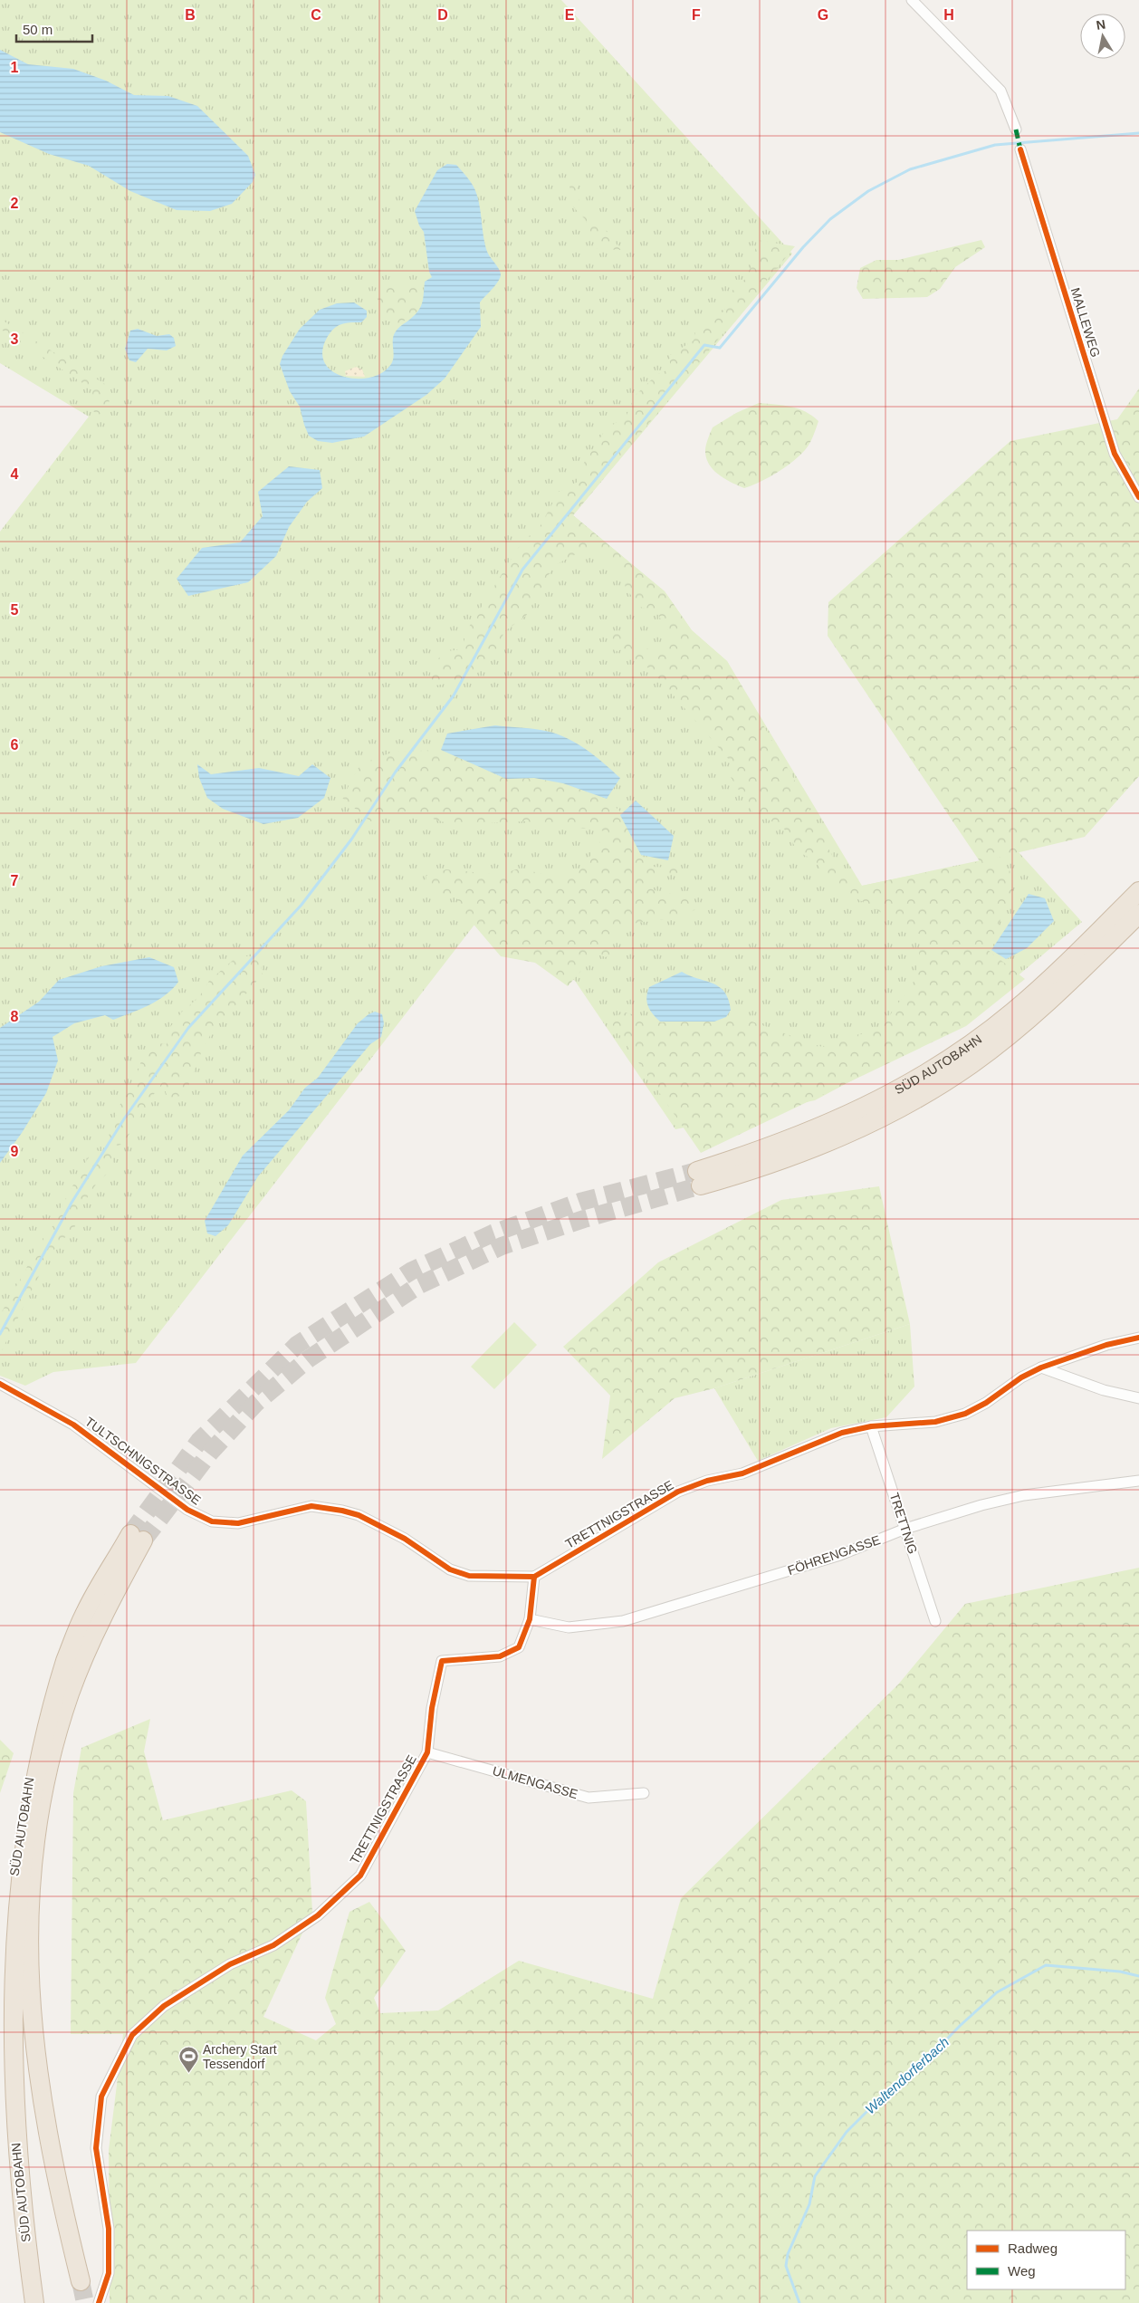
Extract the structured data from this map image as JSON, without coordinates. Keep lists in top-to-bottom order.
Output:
{
  "streets": {
    "highway": ["SÜD AUTOBAHN"],
    "street": [
      "MALLEWEG",
      "TULTSCHNIGSTRASSE",
      "TRETTNIGSTRASSE",
      "TRETTNIG",
      "FÖHRENGASSE",
      "ULMENGASSE"
    ]
  },
  "crossings": [
    ["TULTSCHNIGSTRASSE", "TRETTNIGSTRASSE"],
    ["TRETTNIGSTRASSE", "TRETTNIG"],
    ["TRETTNIGSTRASSE", "FÖHRENGASSE"],
    ["TRETTNIGSTRASSE", "ULMENGASSE"],
    ["TRETTNIG", "FÖHRENGASSE"]
  ],
  "water": ["Waltendorferbach"],
  "places": {
    "sports": ["Archery Start Tessendorf"]
  },
  "legend": ["Radweg", "Weg"],
  "scale_bar": "50 m",
  "north": "top",
  "grid": {
    "columns": [
      "B",
      "C",
      "D",
      "E",
      "F",
      "G",
      "H"
    ],
    "rows": [
      "1",
      "2",
      "3",
      "4",
      "5",
      "6",
      "7",
      "8",
      "9"
    ]
  }
}
